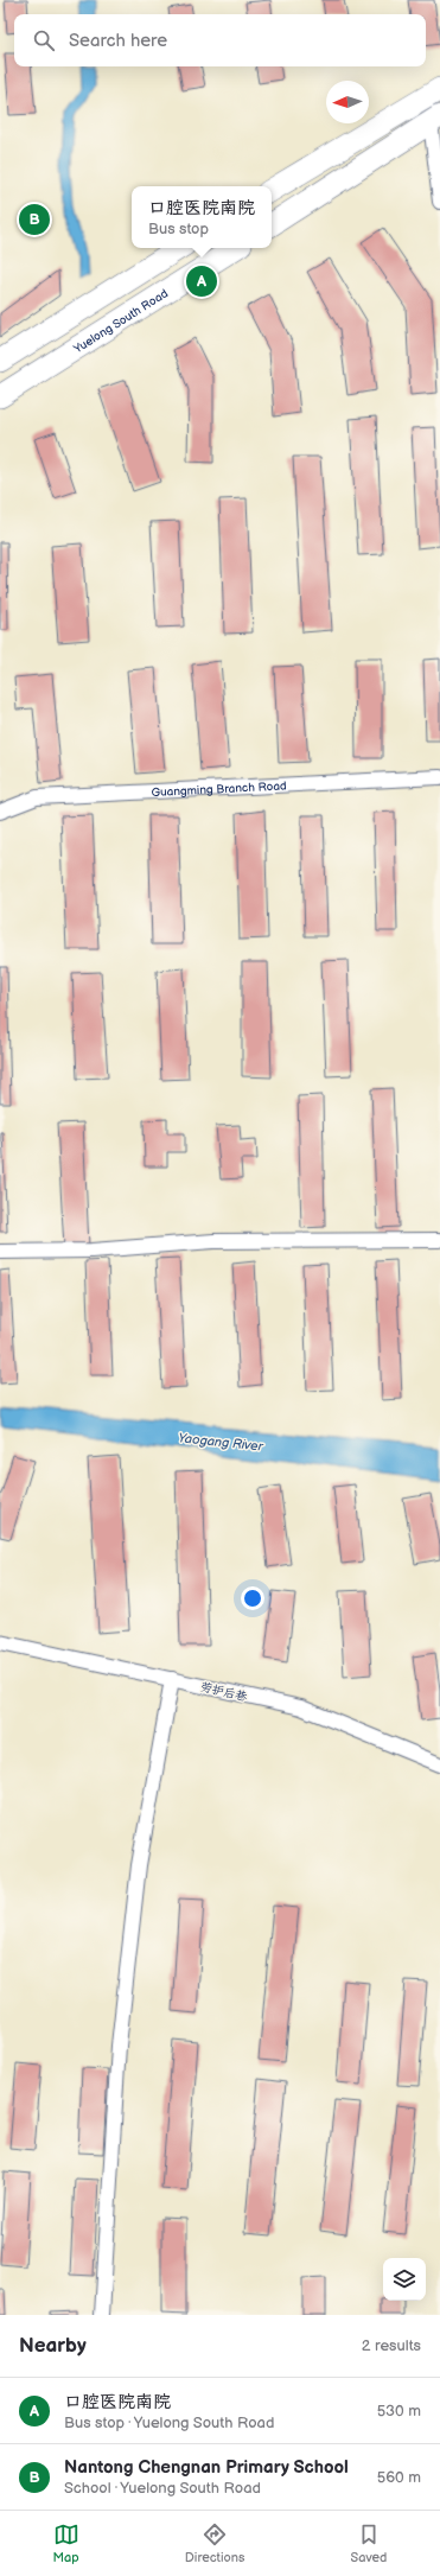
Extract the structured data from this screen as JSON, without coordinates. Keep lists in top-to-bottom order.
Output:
{
  "streets": {
    "main road": ["Yuelong South Road"],
    "street": ["Guangming Branch Road", "劳护后巷"]
  },
  "water": ["Yaogang River"],
  "north": "left",
  "page": {
    "search": "Search here",
    "popup": ["口腔医院南院", "Bus stop"],
    "pins": ["B", "A"],
    "heading": ["Nearby", "2 results"],
    "list": [
      {
        "mark": "A",
        "name": "口腔医院南院",
        "note": "Bus stop · Yuelong South Road",
        "value": "530 m"
      },
      {
        "mark": "B",
        "name": "Nantong Chengnan Primary School",
        "note": "School · Yuelong South Road",
        "value": "560 m"
      }
    ],
    "nav": ["Map", "Directions", "Saved"]
  }
}
